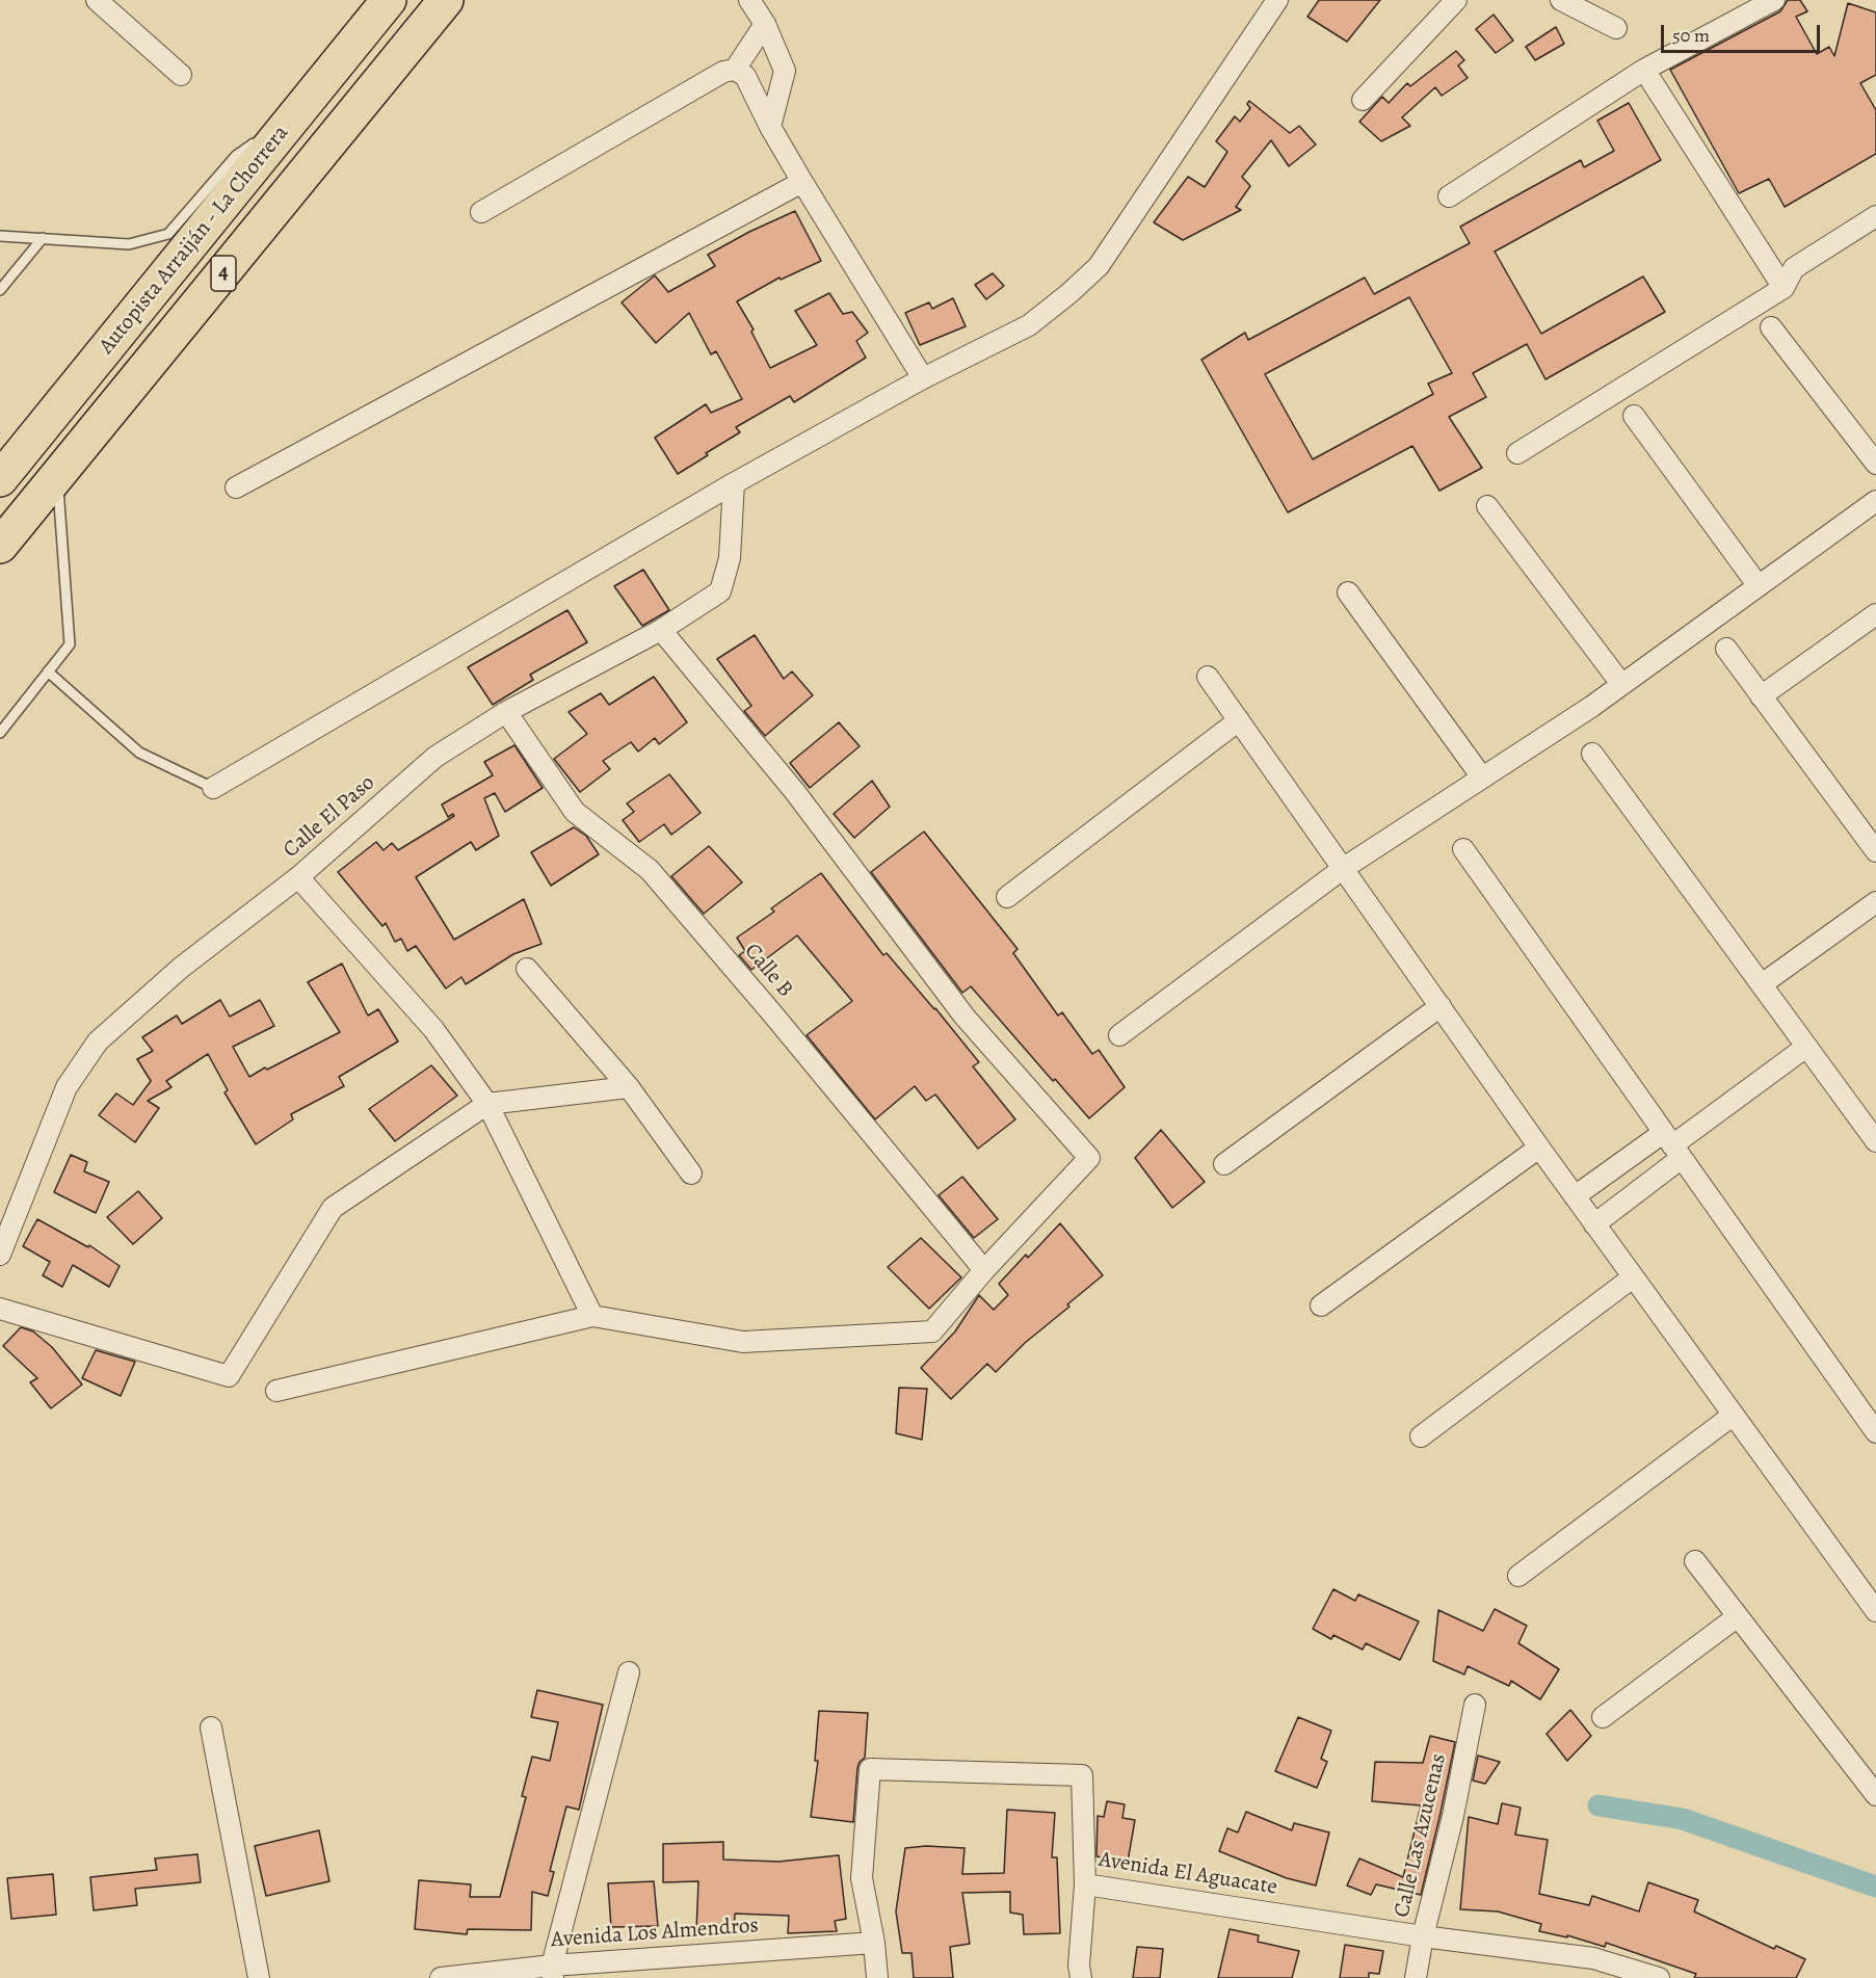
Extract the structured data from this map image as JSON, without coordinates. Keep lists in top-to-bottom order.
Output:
{
  "streets": {
    "highway": ["Autopista Arraiján - La Chorrera", "4"],
    "street": [
      "Calle El Paso",
      "Calle B",
      "Calle Las Azucenas",
      "Avenida El Aguacate",
      "Avenida Los Almendros"
    ]
  },
  "crossings": [
    ["Calle El Paso", "Calle B"],
    ["Calle Las Azucenas", "Avenida El Aguacate"],
    ["Avenida El Aguacate", "Avenida Los Almendros"]
  ],
  "scale_bar": "50 m"
}
